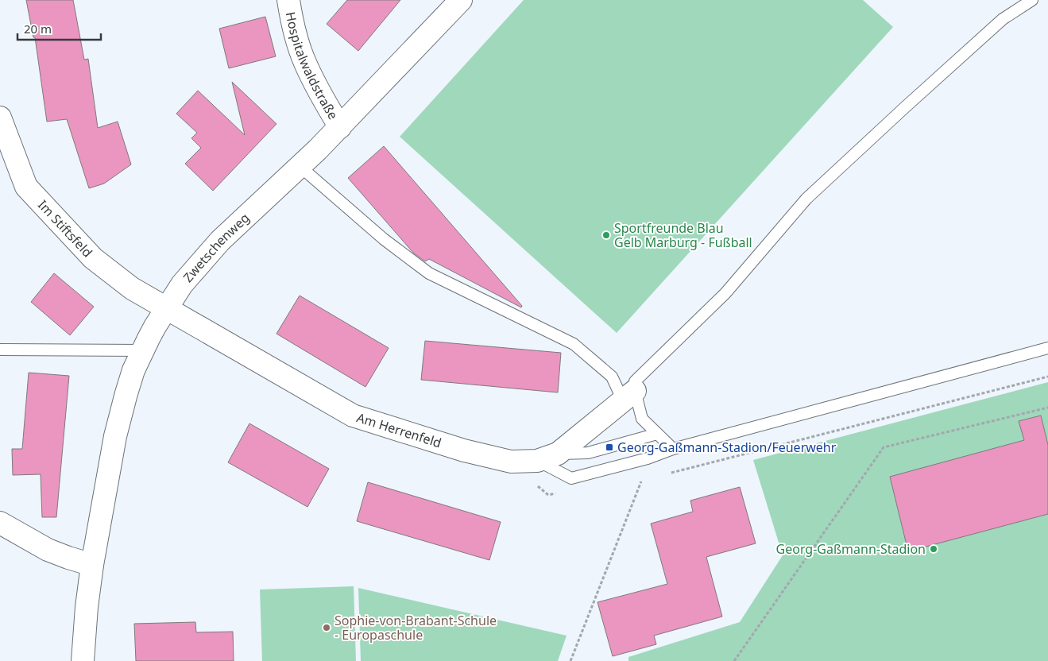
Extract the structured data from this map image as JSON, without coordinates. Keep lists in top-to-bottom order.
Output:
{
  "streets": {
    "street": [
      "Hospitalwaldstraße",
      "Im Stiftsfeld",
      "Zwetschenweg",
      "Am Herrenfeld"
    ]
  },
  "crossings": [
    ["Hospitalwaldstraße", "Zwetschenweg"],
    ["Im Stiftsfeld", "Zwetschenweg"],
    ["Im Stiftsfeld", "Am Herrenfeld"],
    ["Zwetschenweg", "Am Herrenfeld"]
  ],
  "places": {
    "other": ["Sportfreunde Blau Gelb Marburg - Fußball", "Georg-Gaßmann-Stadion", "Sophie-von-Brabant-Schule - Europaschule"],
    "transit": ["Georg-Gaßmann-Stadion/Feuerwehr"]
  },
  "scale_bar": "20 m"
}
